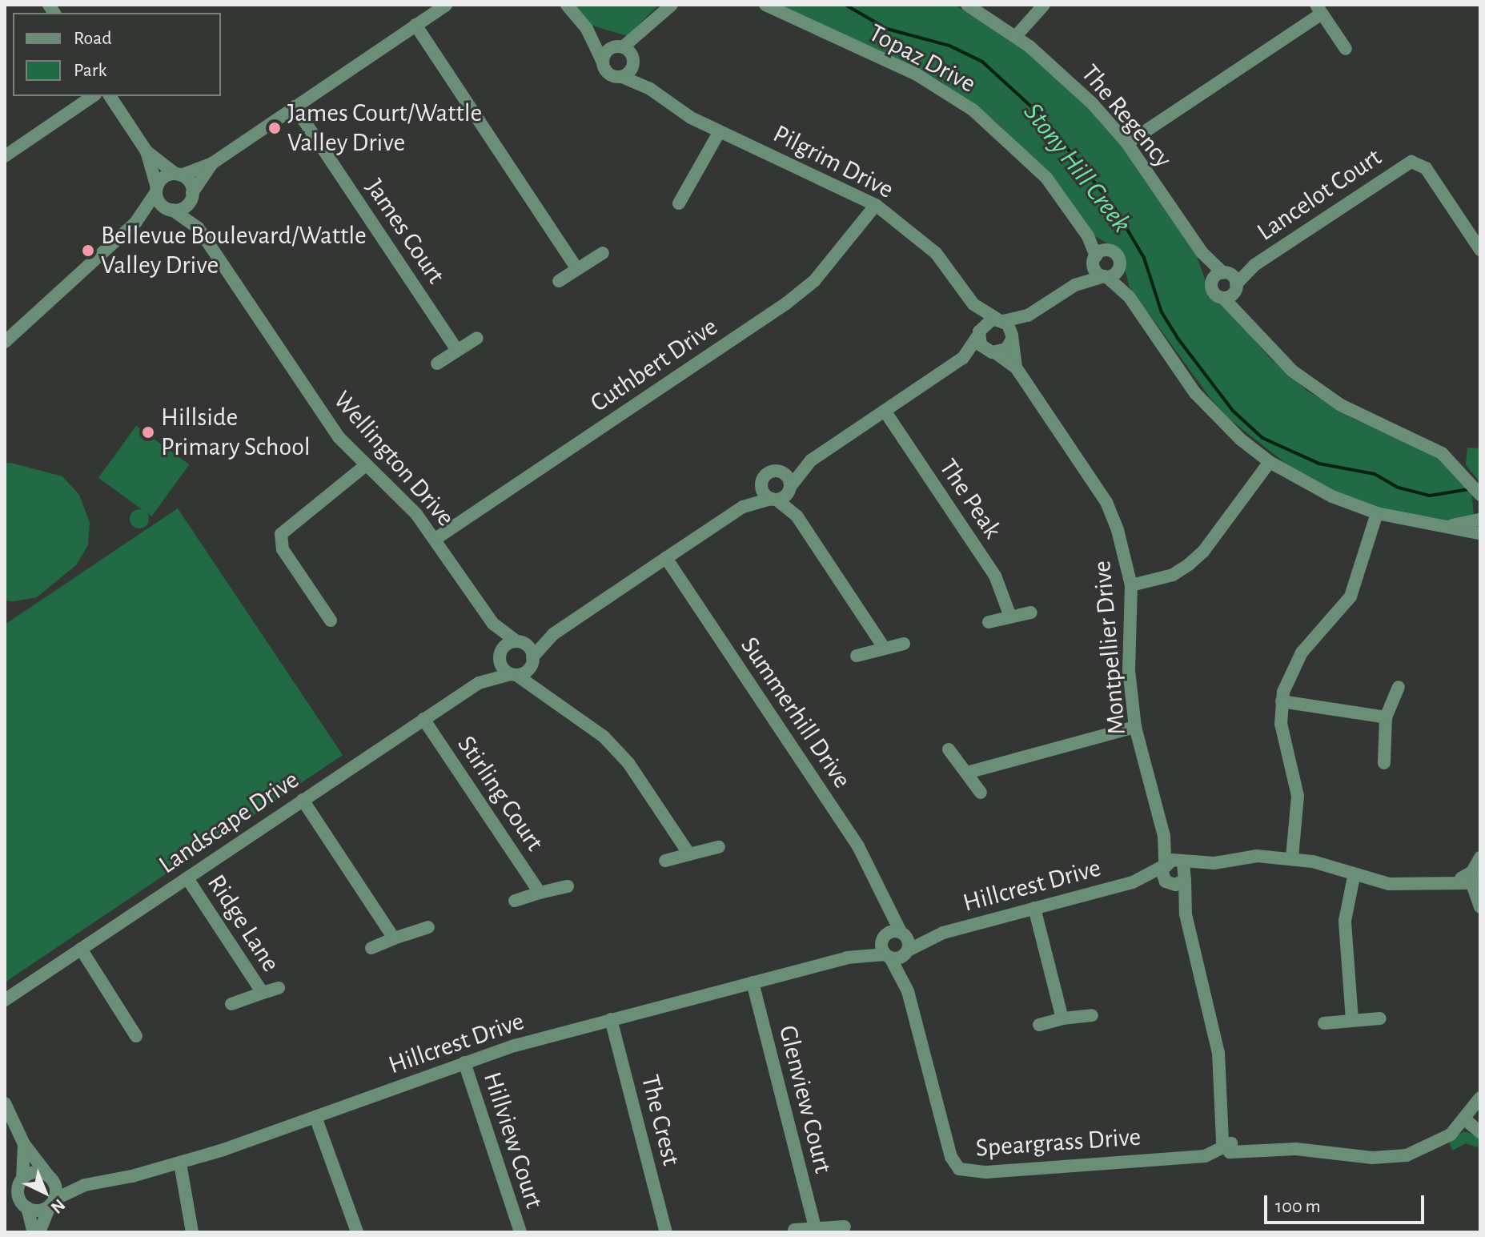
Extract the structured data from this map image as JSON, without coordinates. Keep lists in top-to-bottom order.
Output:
{
  "streets": {
    "street": [
      "Topaz Drive",
      "The Regency",
      "Pilgrim Drive",
      "Lancelot Court",
      "James Court",
      "Cuthbert Drive",
      "Wellington Drive",
      "The Peak",
      "Montpellier Drive",
      "Summerhill Drive",
      "Stirling Court",
      "Landscape Drive",
      "Hillcrest Drive",
      "Ridge Lane",
      "Glenview Court",
      "The Crest",
      "Hillview Court",
      "Speargrass Drive"
    ]
  },
  "crossings": [
    ["The Regency", "Lancelot Court"],
    ["Pilgrim Drive", "Cuthbert Drive"],
    ["Pilgrim Drive", "Montpellier Drive"],
    ["Cuthbert Drive", "Wellington Drive"],
    ["Wellington Drive", "Landscape Drive"],
    ["Montpellier Drive", "Hillcrest Drive"],
    ["Summerhill Drive", "Hillcrest Drive"],
    ["Summerhill Drive", "Speargrass Drive"],
    ["Stirling Court", "Landscape Drive"],
    ["Landscape Drive", "Ridge Lane"],
    ["Hillcrest Drive", "Glenview Court"],
    ["Hillcrest Drive", "The Crest"],
    ["Hillcrest Drive", "Hillview Court"],
    ["Hillcrest Drive", "Speargrass Drive"]
  ],
  "water": ["Stony Hill Creek"],
  "places": ["James Court/Wattle Valley Drive", "Bellevue Boulevard/Wattle Valley Drive", "Hillside Primary School"],
  "legend": ["Road", "Park"],
  "scale_bar": "100 m",
  "north": "bottom right"
}
